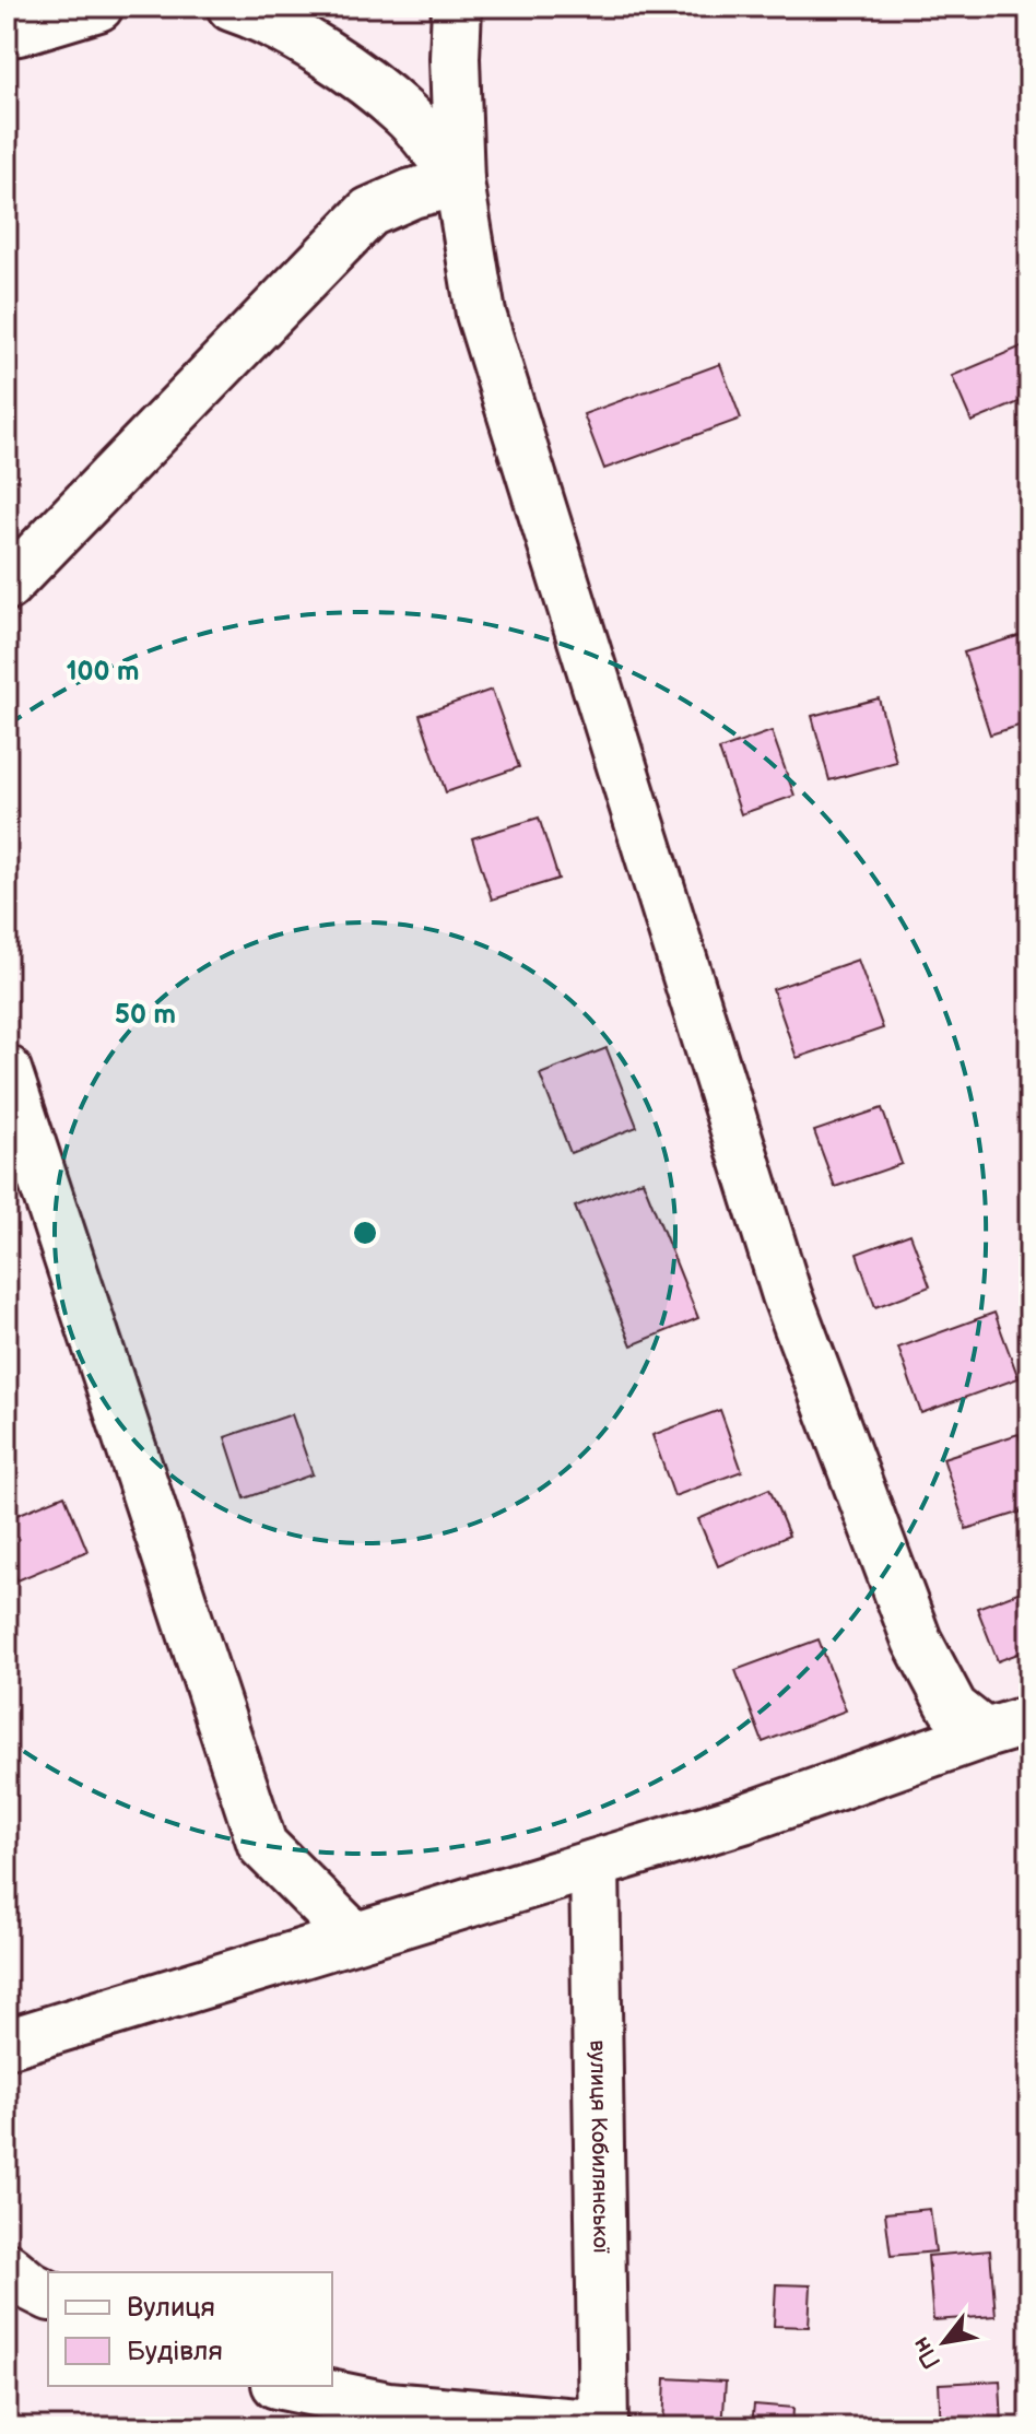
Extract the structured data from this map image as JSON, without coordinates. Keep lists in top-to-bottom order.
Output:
{
  "streets": {
    "street": ["вулиця Кобилянської"]
  },
  "legend": ["Вулиця", "Будівля"],
  "north": "bottom left",
  "rings": ["100 m", "50 m"]
}
